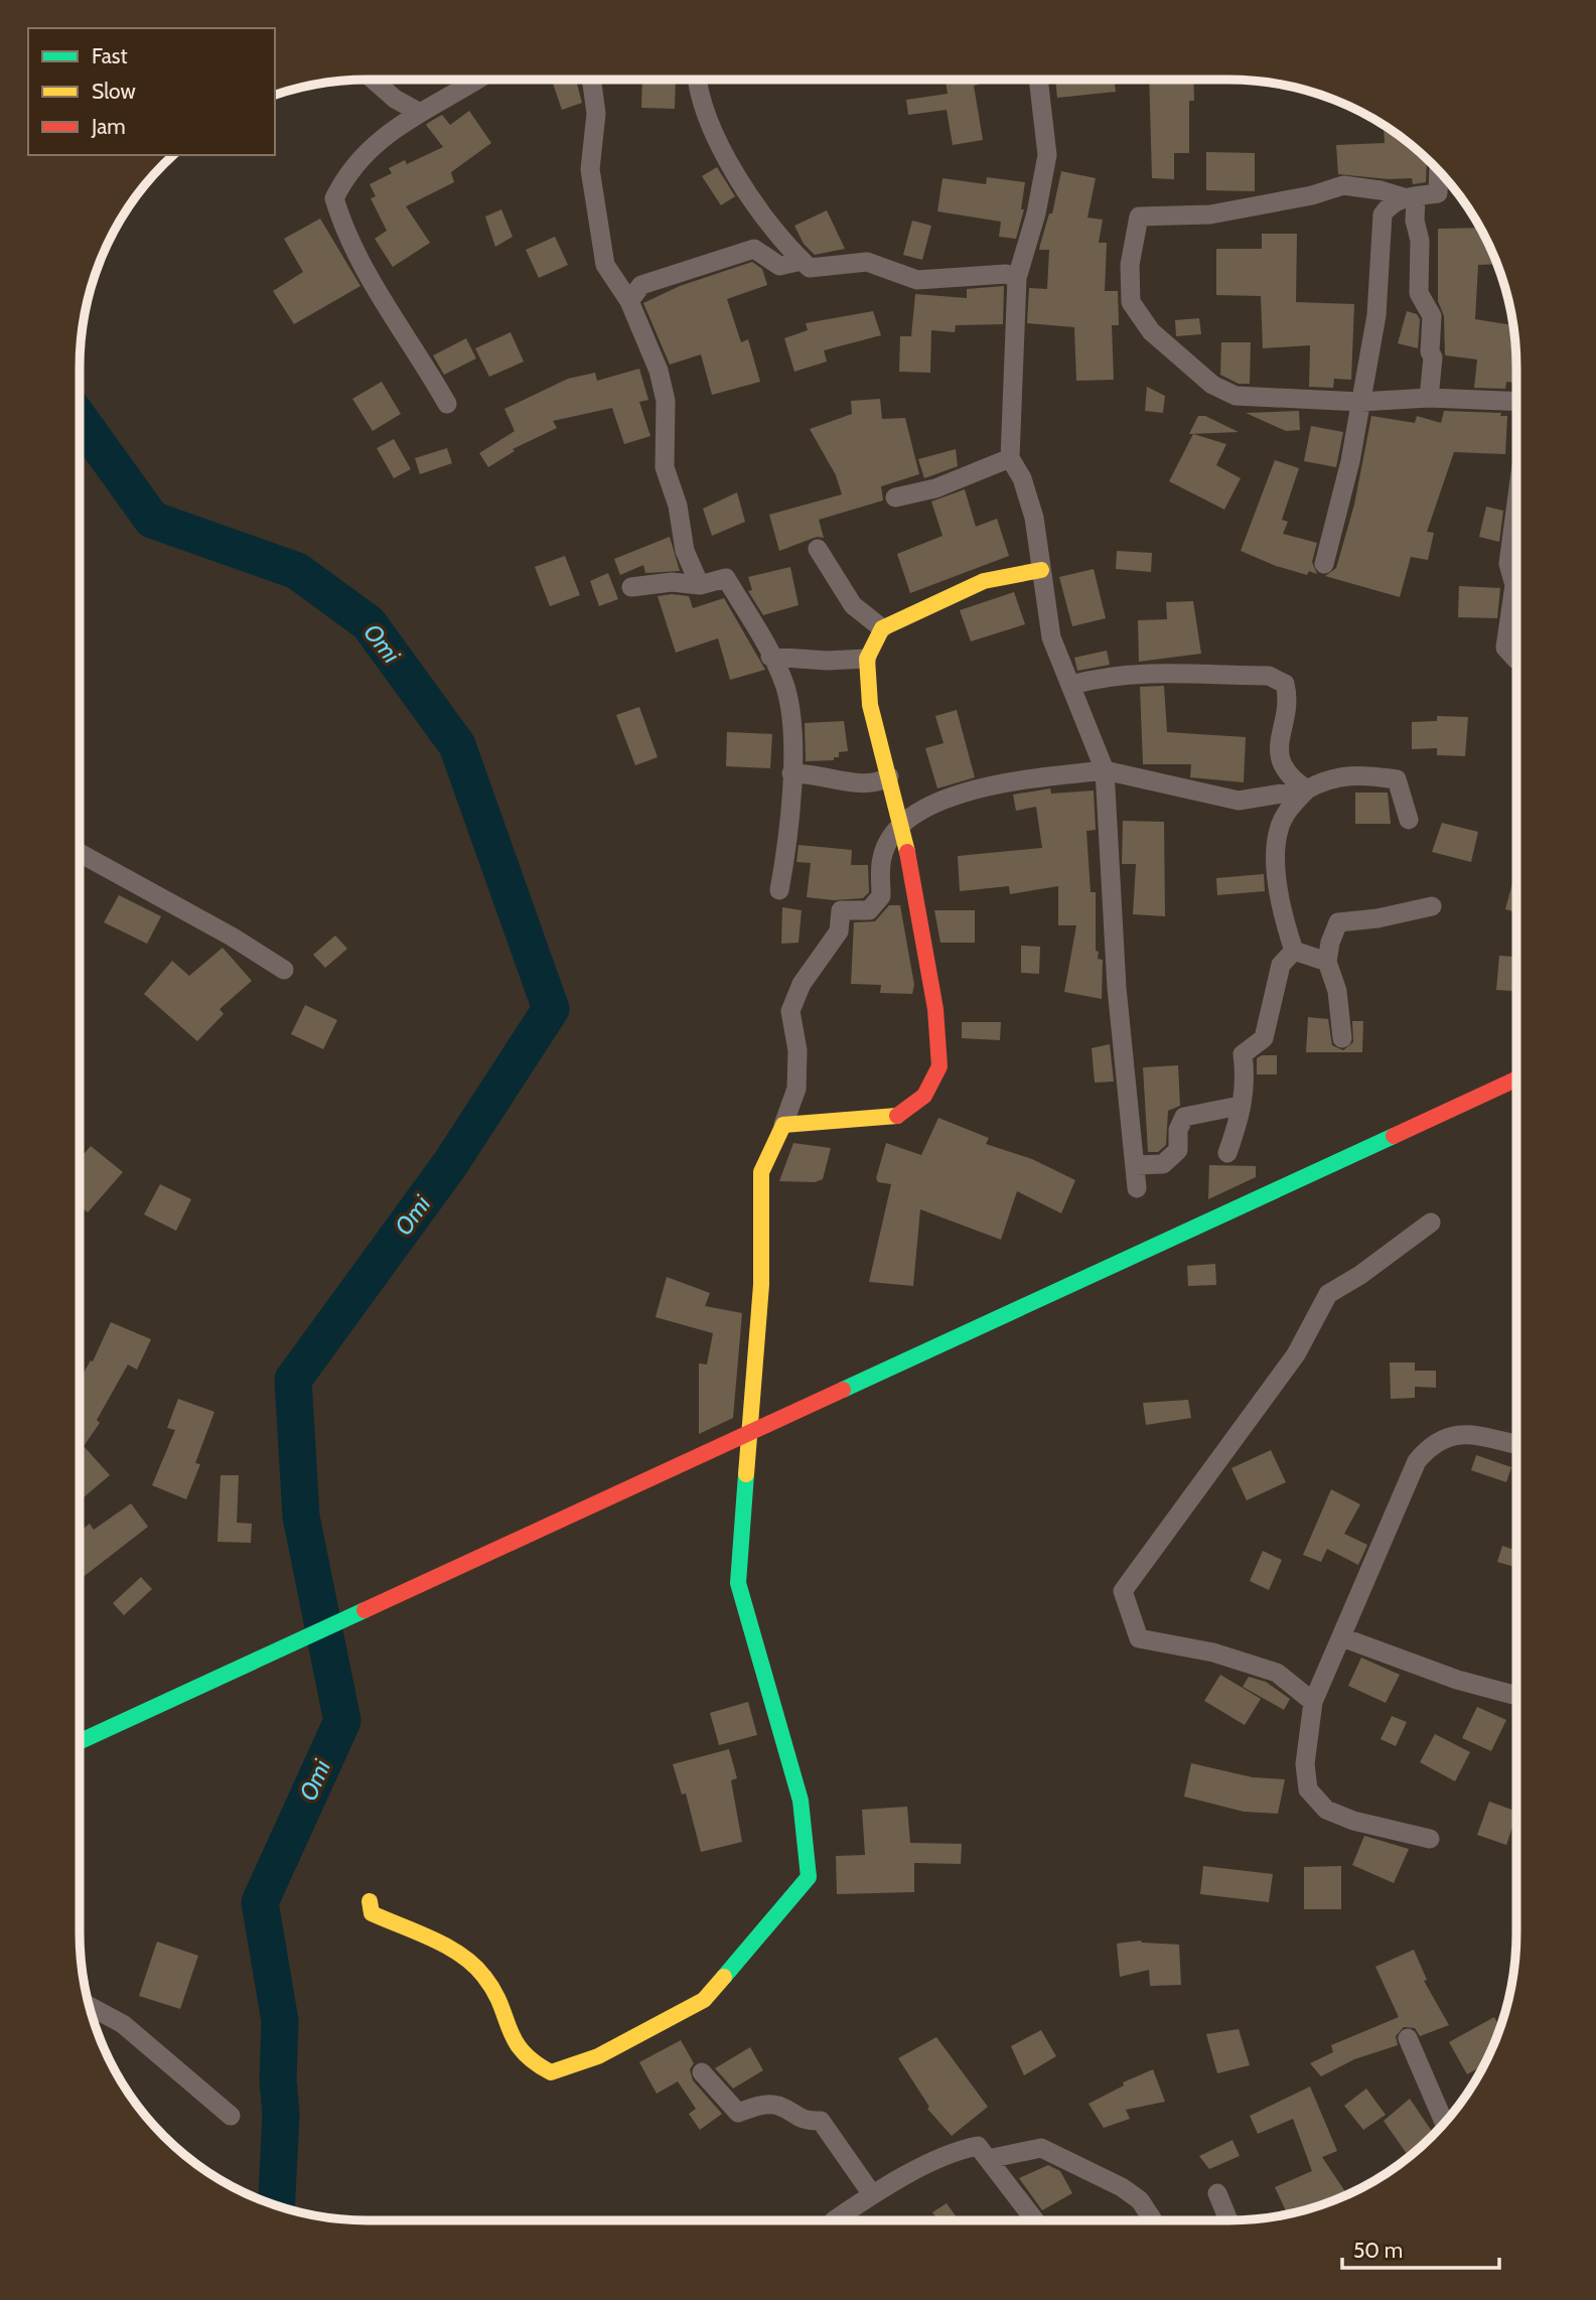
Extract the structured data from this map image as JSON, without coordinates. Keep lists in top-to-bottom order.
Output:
{
  "water": ["Omi"],
  "legend": ["Fast", "Slow", "Jam"],
  "scale_bar": "50 m"
}
